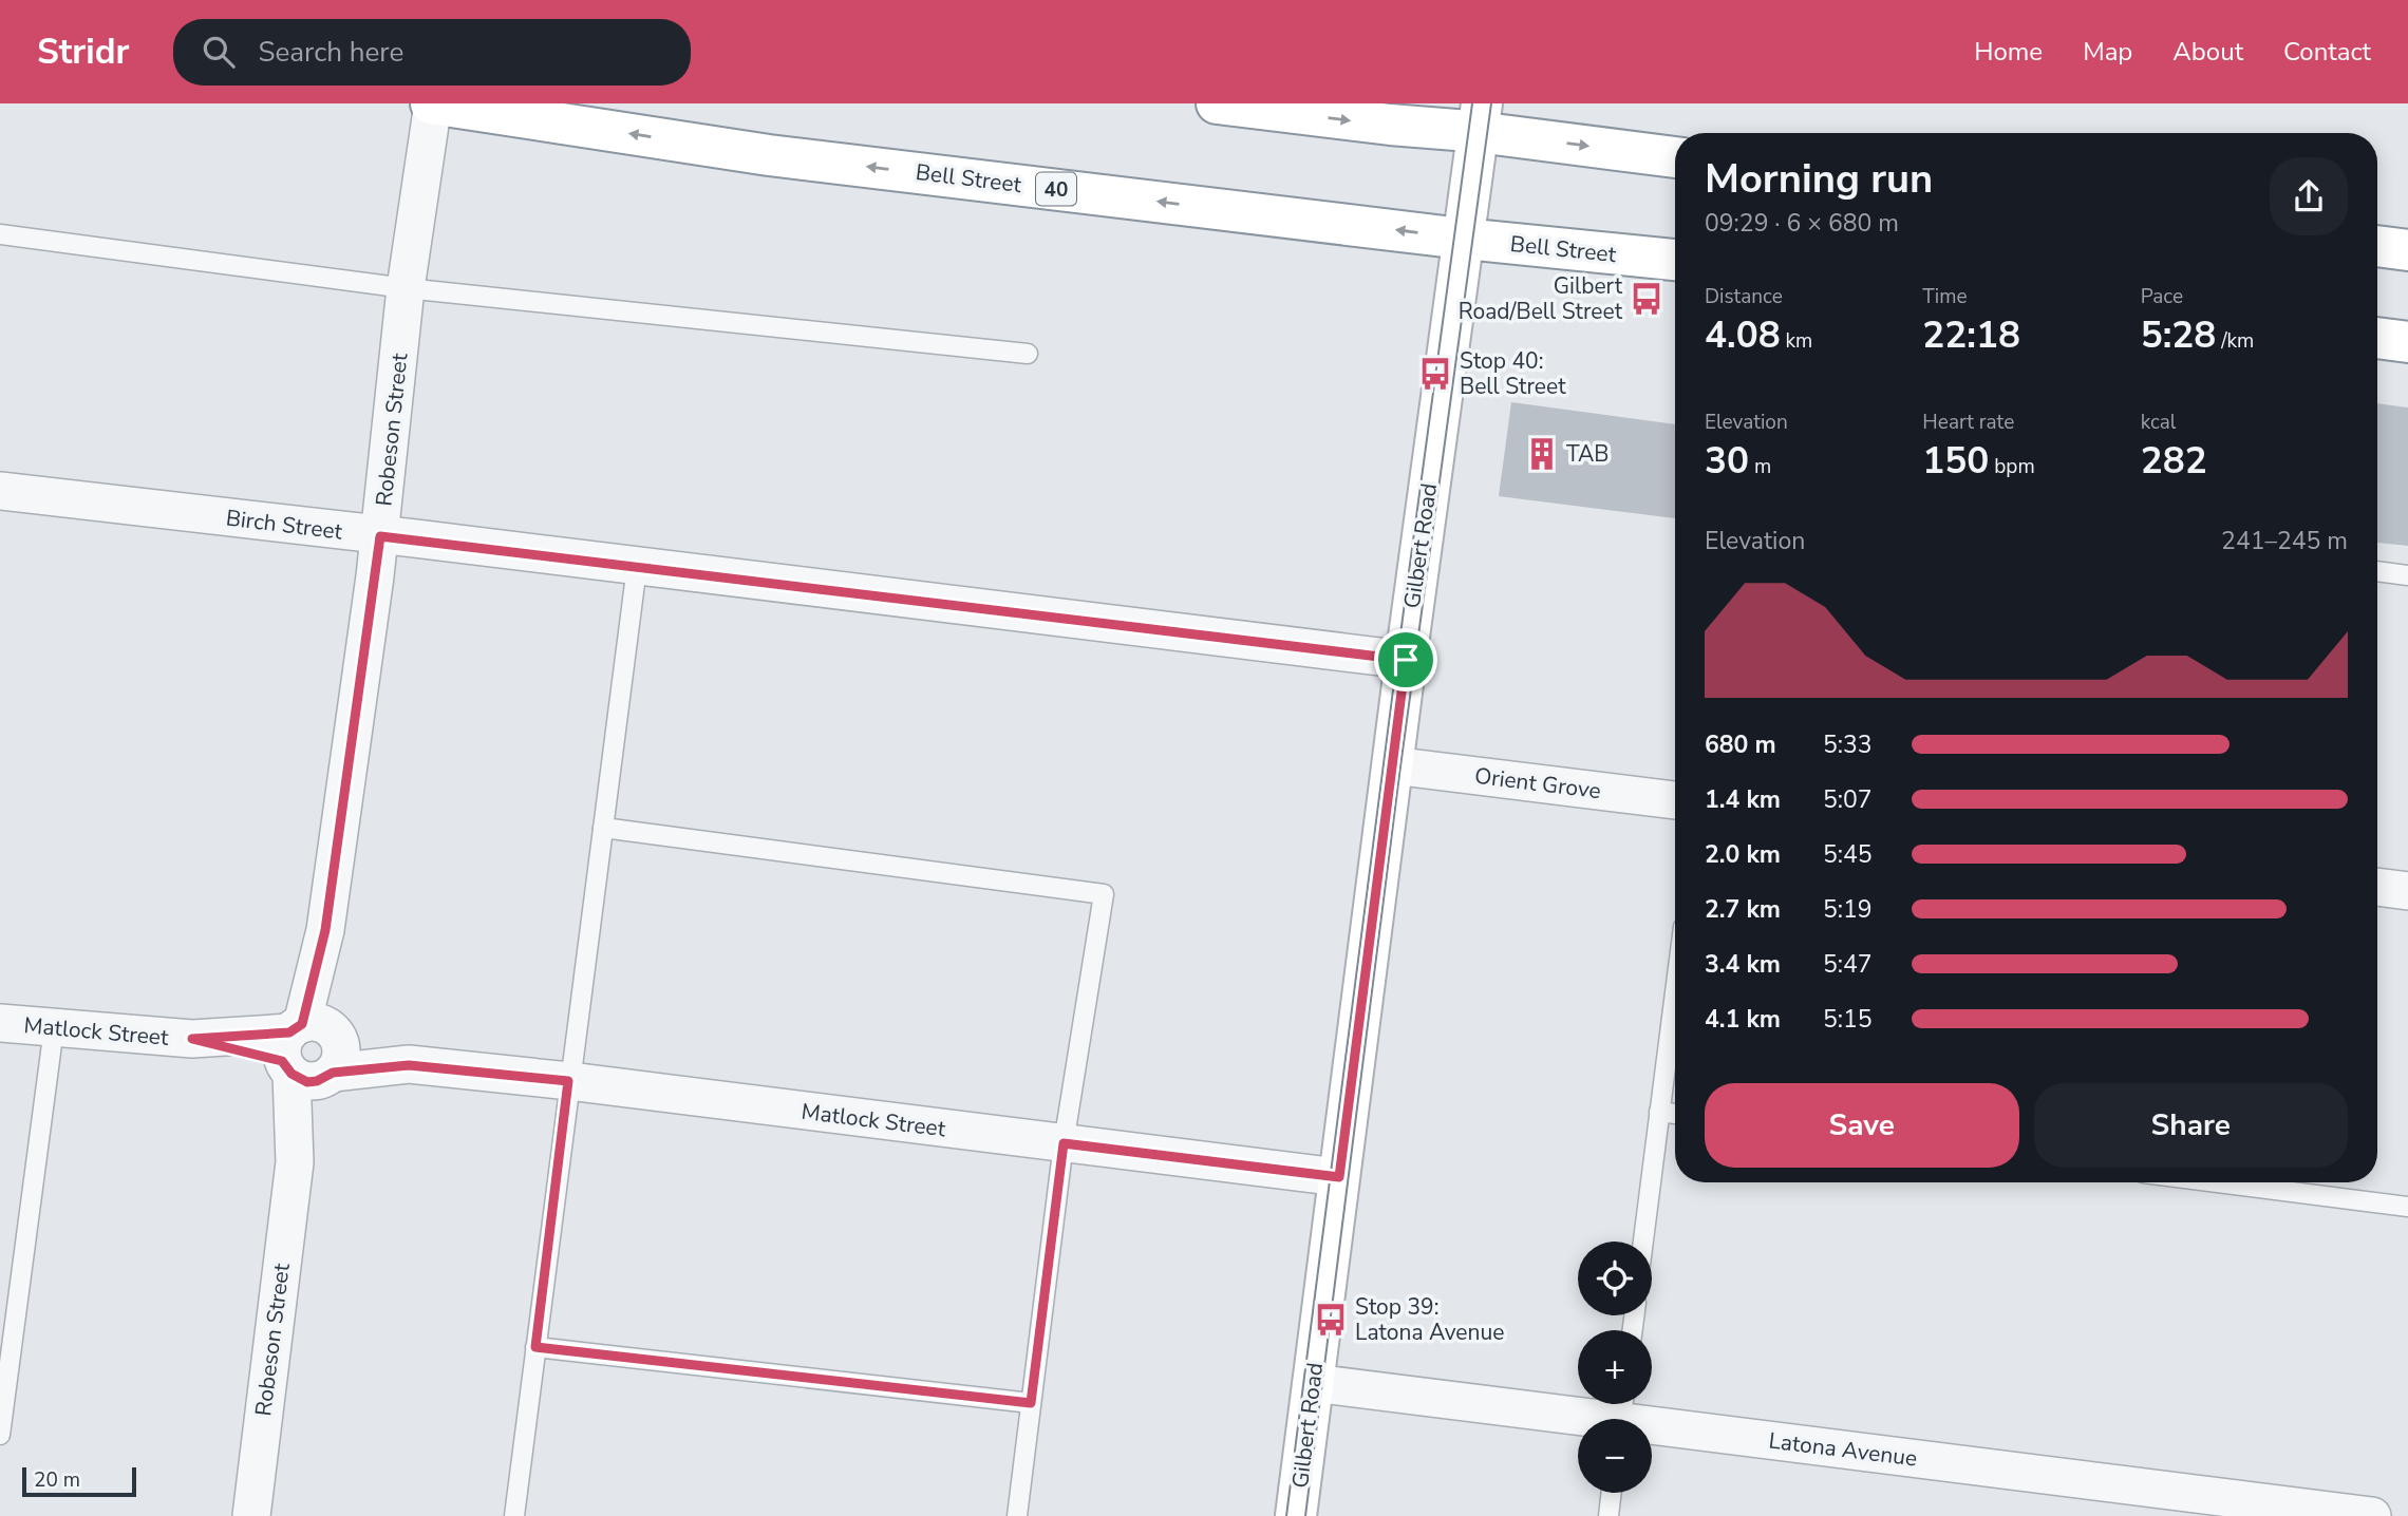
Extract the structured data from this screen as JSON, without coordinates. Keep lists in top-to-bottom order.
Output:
{
  "streets": {
    "main road": ["Bell Street", "40", "Gilbert Road"],
    "street": [
      "Robeson Street",
      "Birch Street",
      "Orient Grove",
      "Matlock Street",
      "Latona Avenue"
    ]
  },
  "crossings": [
    ["Bell Street", "Robeson Street"],
    ["Bell Street", "Gilbert Road"],
    ["Robeson Street", "Birch Street"],
    ["Robeson Street", "Matlock Street"],
    ["Birch Street", "Gilbert Road"],
    ["Gilbert Road", "Orient Grove"],
    ["Gilbert Road", "Matlock Street"],
    ["Gilbert Road", "Latona Avenue"]
  ],
  "one_way": ["Bell Street"],
  "places": {
    "bus stop": ["Gilbert Road/Bell Street", "Stop 40: Bell Street", "Stop 39: Latona Avenue"],
    "building": ["TAB"]
  },
  "scale_bar": "20 m",
  "page": {
    "header": "Stridr",
    "search": "Search here",
    "nav": [
      "Home",
      "Map",
      "About",
      "Contact"
    ],
    "heading": ["Morning run", "09:29 · 6 × 680 m"],
    "stats": [
      ["Distance", "4.08 km"],
      ["Time", "22:18"],
      ["Pace", "5:28 /km"],
      ["Elevation", "30 m"],
      ["Heart rate", "150 bpm"],
      ["kcal", "282"]
    ],
    "chart": ["Elevation", "241–245 m"],
    "list": [
      {
        "name": "680 m",
        "note": "5:33"
      },
      {
        "name": "1.4 km",
        "note": "5:07"
      },
      {
        "name": "2.0 km",
        "note": "5:45"
      },
      {
        "name": "2.7 km",
        "note": "5:19"
      },
      {
        "name": "3.4 km",
        "note": "5:47"
      },
      {
        "name": "4.1 km",
        "note": "5:15"
      }
    ],
    "buttons": ["Save", "Share"],
    "map_buttons": ["+", "−"],
    "scale": "20 m"
  }
}
